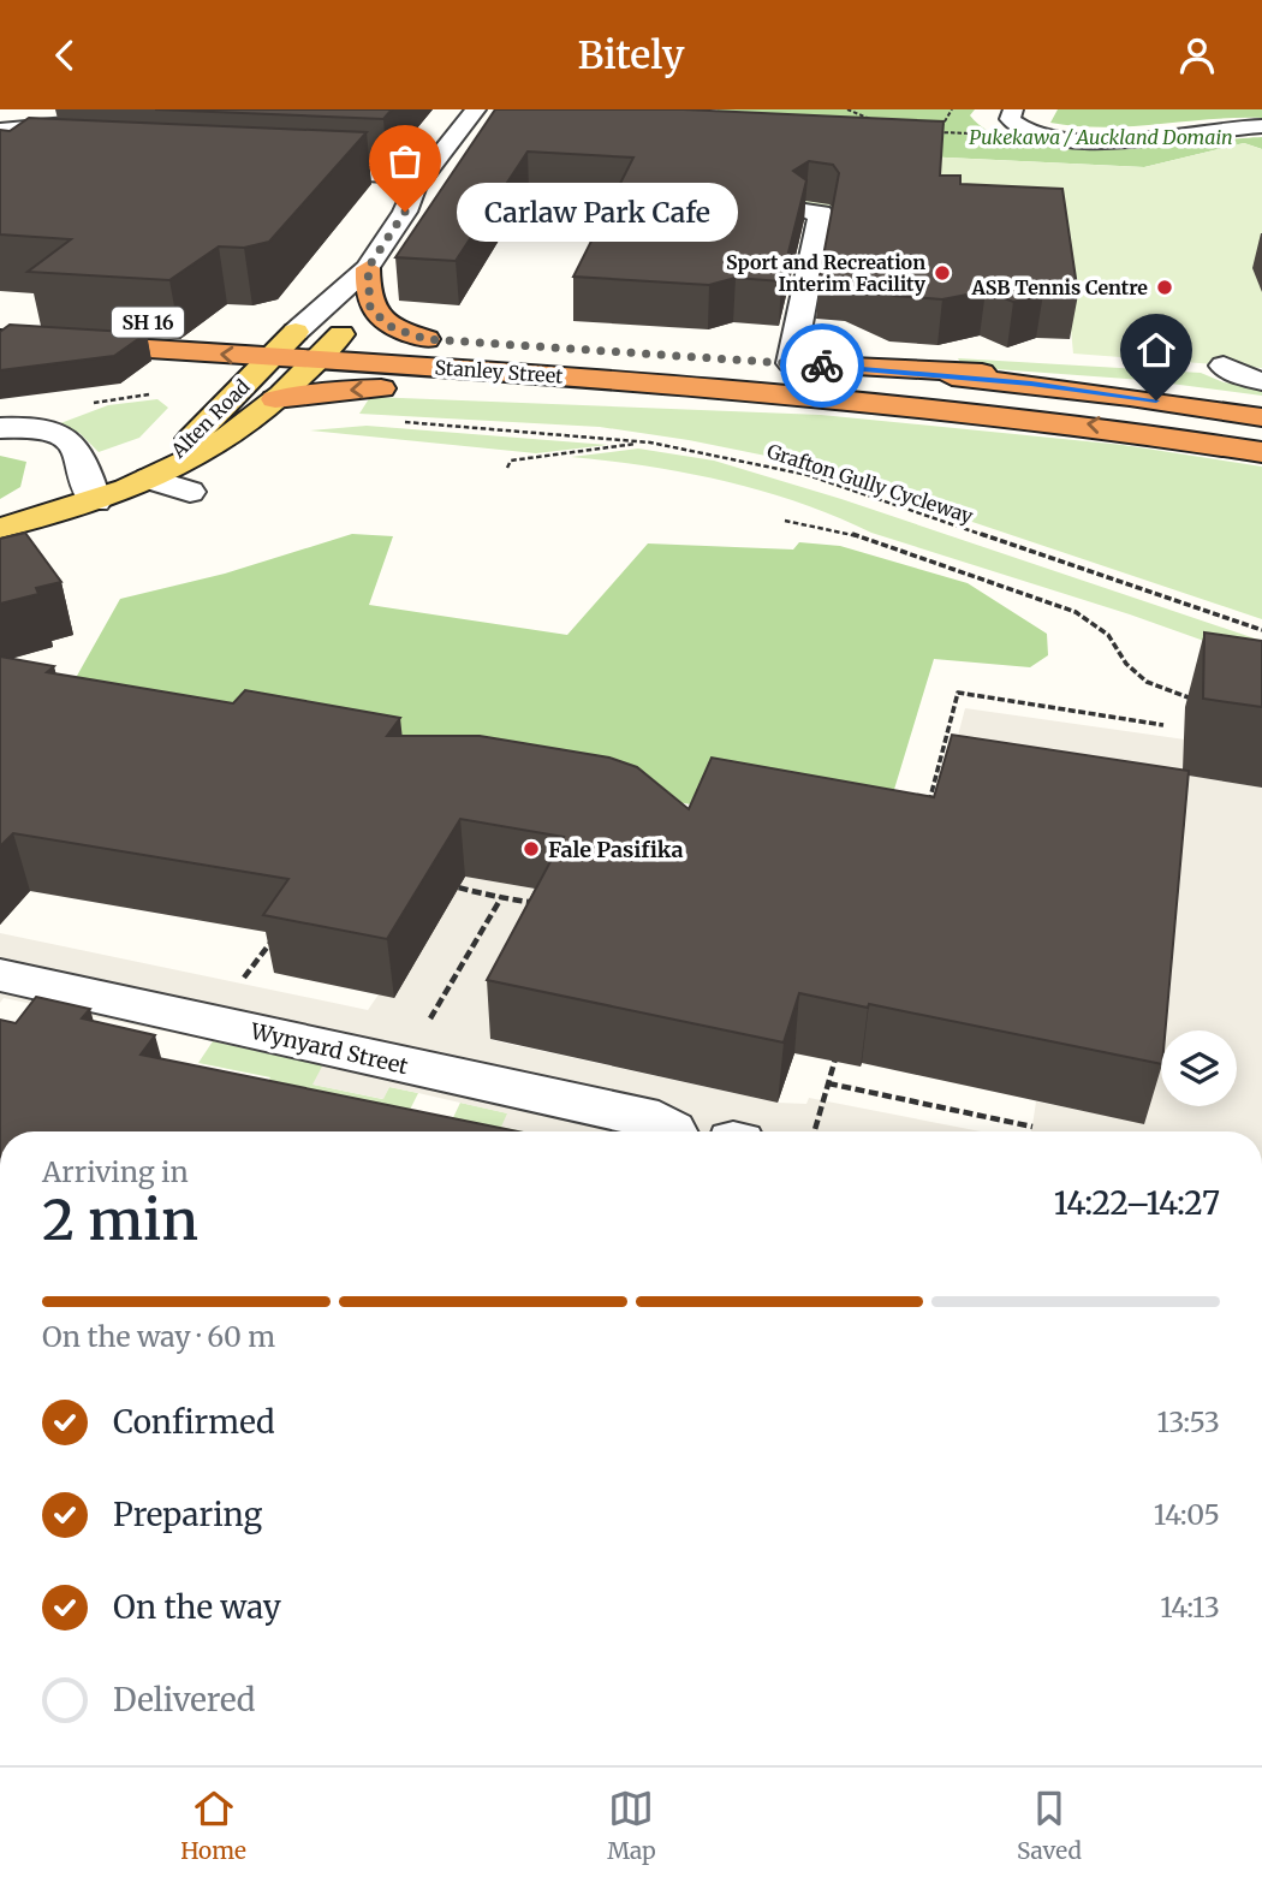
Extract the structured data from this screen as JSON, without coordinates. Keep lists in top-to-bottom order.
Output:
{
  "streets": {
    "highway": ["SH 16", "Stanley Street"],
    "main road": ["Alten Road"],
    "street": ["Wynyard Street"],
    "path": ["Grafton Gully Cycleway"]
  },
  "crossings": [
    ["SH 16", "Stanley Street"],
    ["Stanley Street", "Alten Road"]
  ],
  "parks": ["Pukekawa / Auckland Domain"],
  "places": [
    "Carlaw Park Cafe",
    "Sport and Recreation Interim Facility",
    "ASB Tennis Centre",
    "Fale Pasifika"
  ],
  "page": {
    "header": "Bitely",
    "bubble": "Carlaw Park Cafe",
    "heading": ["2 min", "Arriving in", "14:22–14:27"],
    "bar": "On the way · 60 m",
    "list": [
      ["Confirmed", "13:53"],
      ["Preparing", "14:05"],
      ["On the way", "14:13"],
      "Delivered"
    ],
    "tabs": ["Home", "Map", "Saved"]
  }
}
